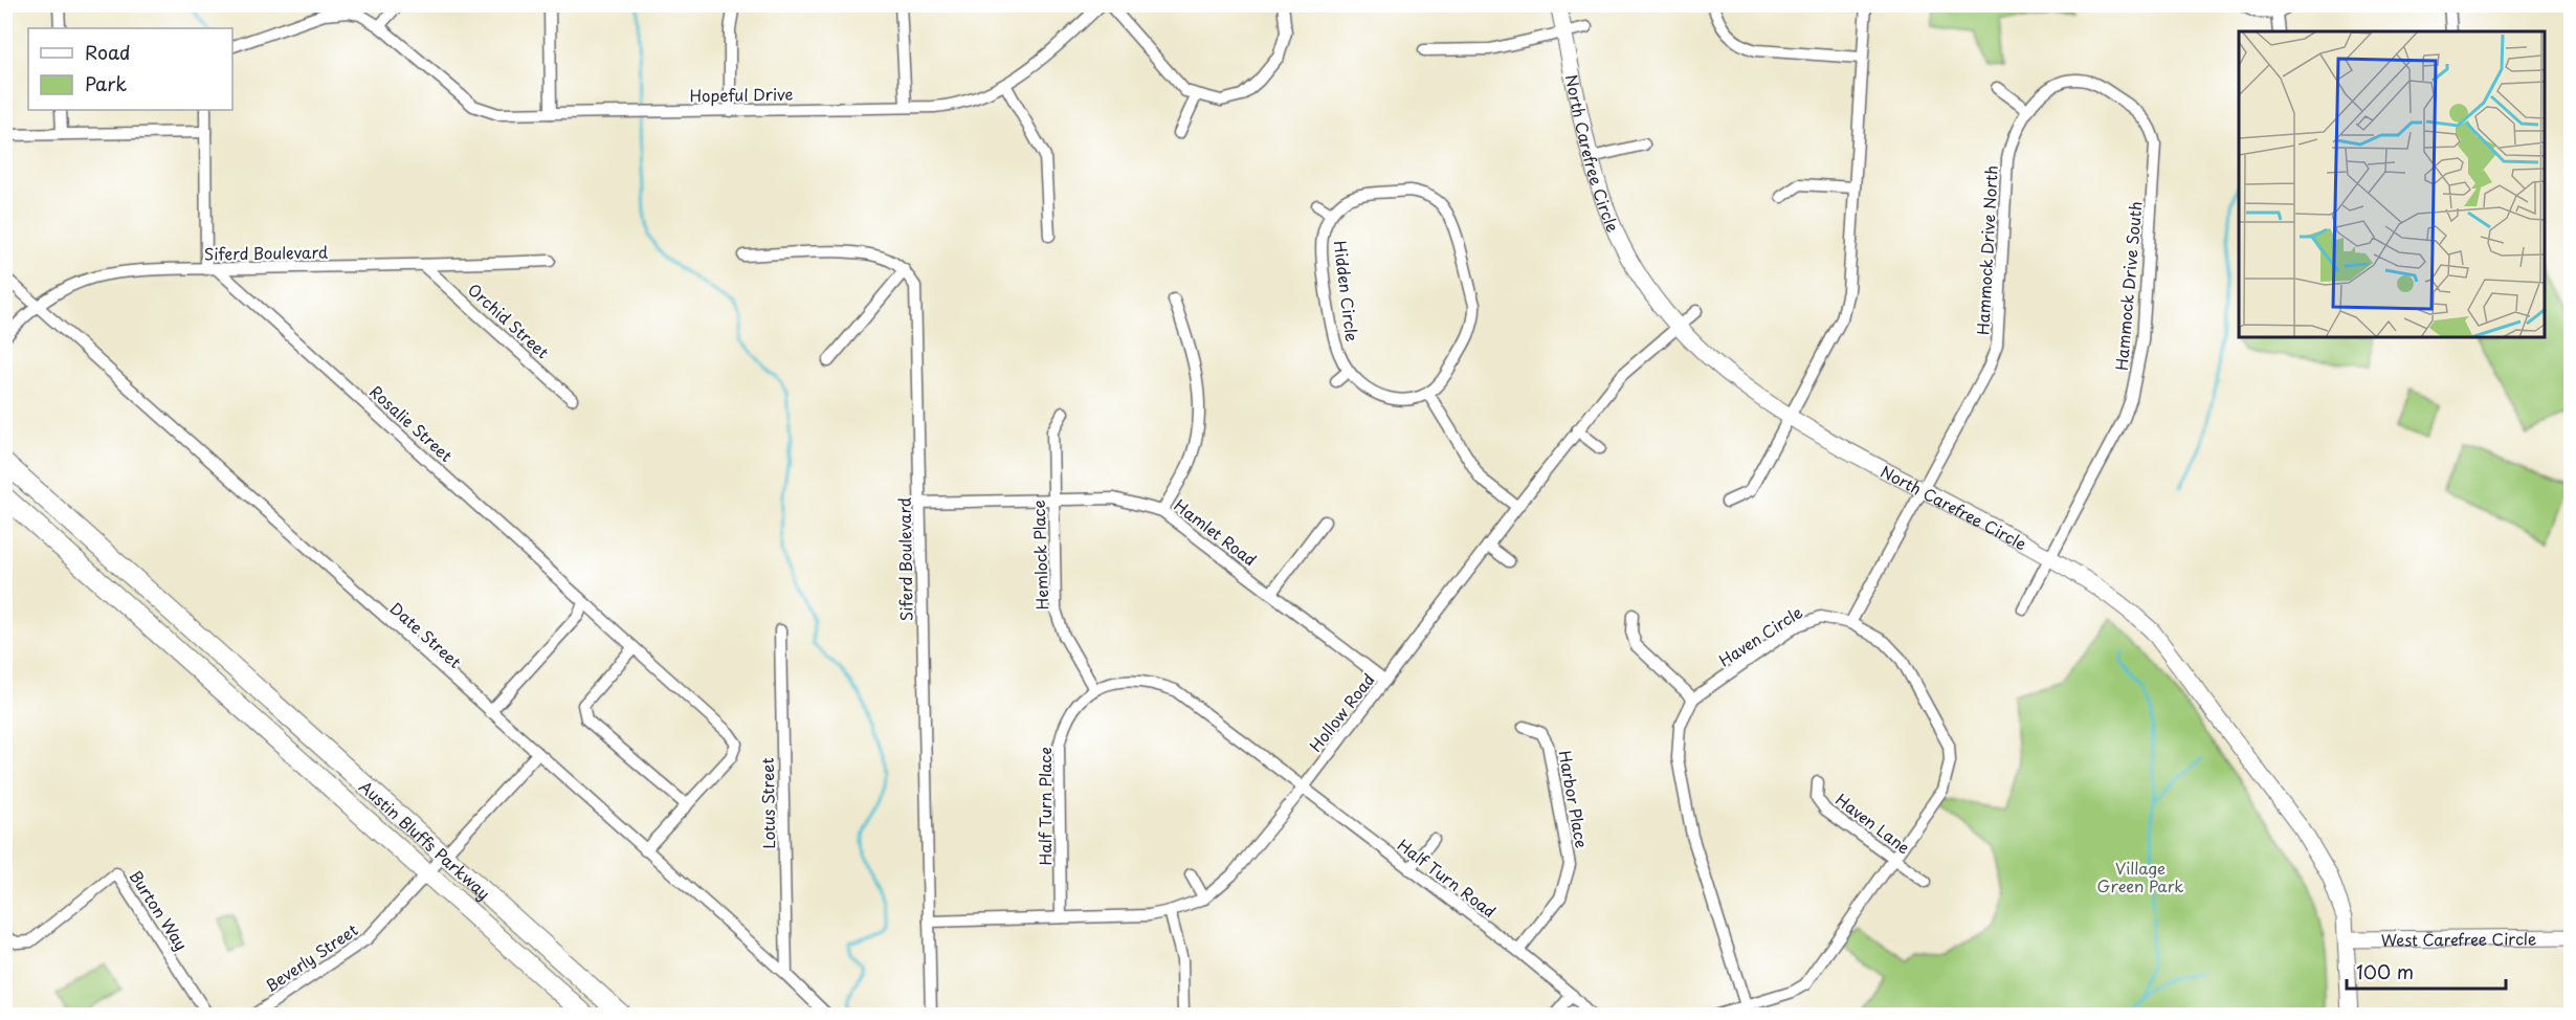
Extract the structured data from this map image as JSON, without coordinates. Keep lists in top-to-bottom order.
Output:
{
  "streets": {
    "main road": ["North Carefree Circle", "Austin Bluffs Parkway", "West Carefree Circle"],
    "street": [
      "Hopeful Drive",
      "Hammock Drive North",
      "Siferd Boulevard",
      "Hammock Drive South",
      "Hidden Circle",
      "Orchid Street",
      "Rosalie Street",
      "Hamlet Road",
      "Hemlock Place",
      "Date Street",
      "Haven Circle",
      "Hollow Road",
      "Harbor Place",
      "Lotus Street",
      "Half Turn Place",
      "Haven Lane",
      "Half Turn Road",
      "Burton Way",
      "Beverly Street"
    ]
  },
  "crossings": [
    ["North Carefree Circle", "Hammock Drive North"],
    ["North Carefree Circle", "Hammock Drive South"],
    ["North Carefree Circle", "Hollow Road"],
    ["North Carefree Circle", "West Carefree Circle"],
    ["Hammock Drive North", "Hammock Drive South"],
    ["Hammock Drive North", "Haven Circle"],
    ["Siferd Boulevard", "Orchid Street"],
    ["Siferd Boulevard", "Rosalie Street"],
    ["Siferd Boulevard", "Hamlet Road"],
    ["Siferd Boulevard", "Date Street"],
    ["Siferd Boulevard", "Hollow Road"],
    ["Hamlet Road", "Hemlock Place"],
    ["Hamlet Road", "Hollow Road"],
    ["Hemlock Place", "Half Turn Place"],
    ["Date Street", "Lotus Street"],
    ["Date Street", "Beverly Street"],
    ["Haven Circle", "Haven Lane"],
    ["Hollow Road", "Half Turn Place"],
    ["Hollow Road", "Half Turn Road"],
    ["Harbor Place", "Half Turn Road"],
    ["Half Turn Place", "Half Turn Road"],
    ["Austin Bluffs Parkway", "Beverly Street"]
  ],
  "parks": ["Village Green Park"],
  "legend": ["Road", "Park"],
  "scale_bar": "100 m"
}
